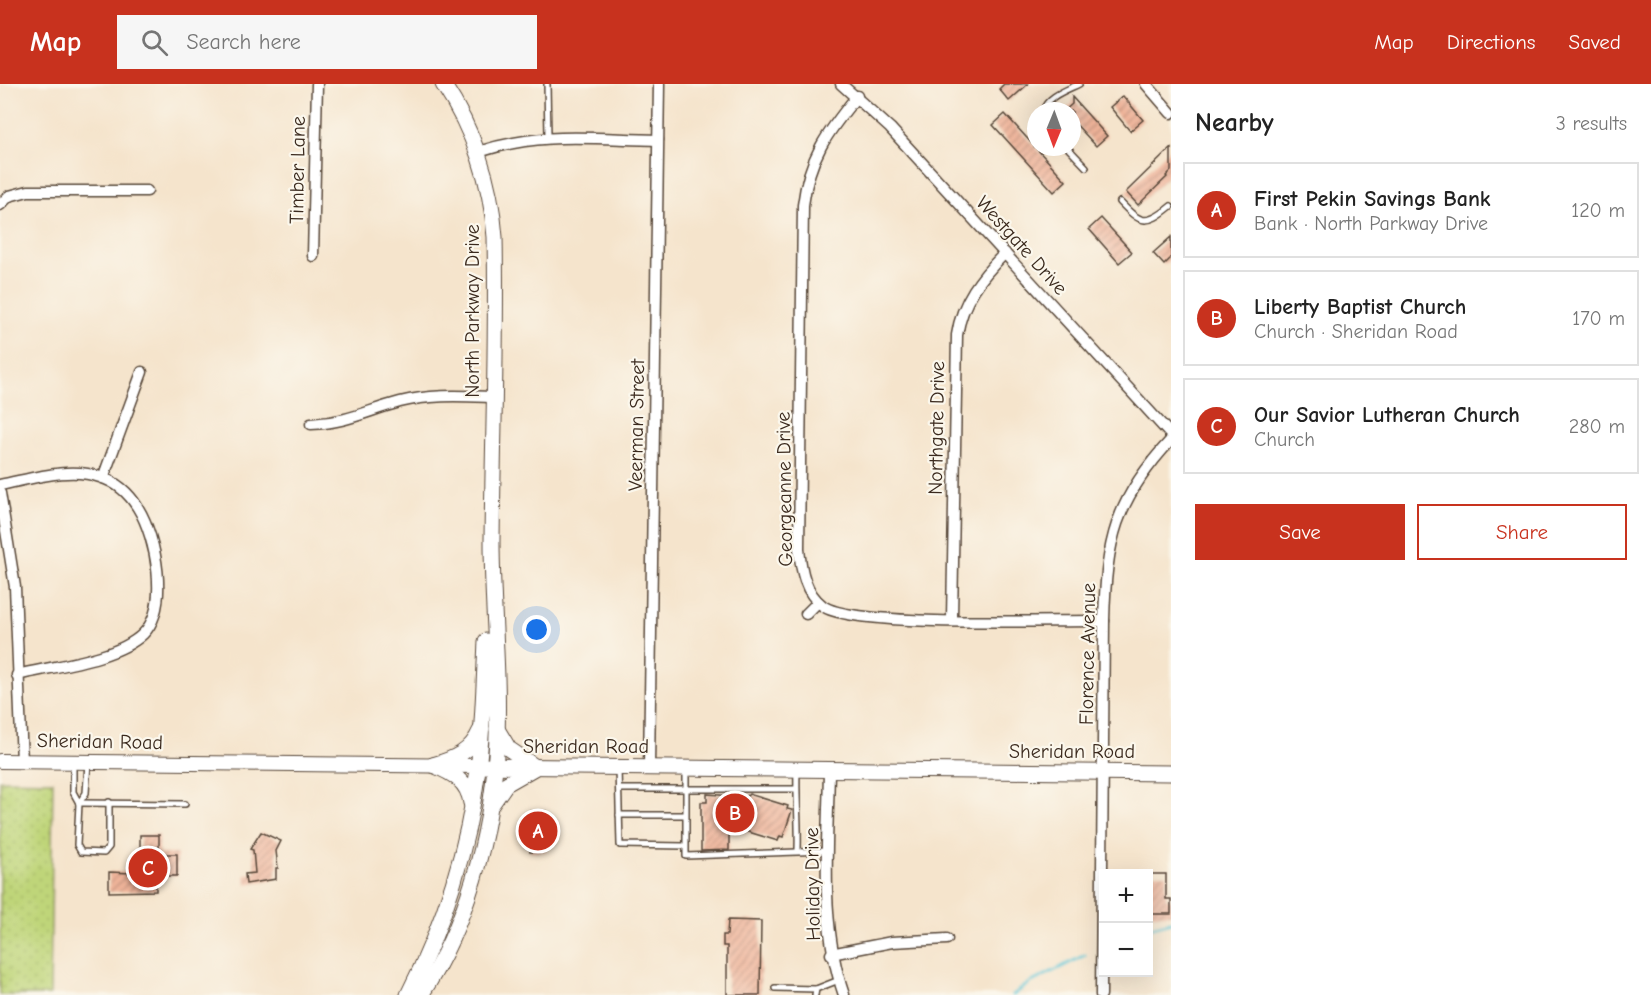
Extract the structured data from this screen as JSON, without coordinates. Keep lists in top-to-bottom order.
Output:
{
  "streets": {
    "main road": ["North Parkway Drive", "Sheridan Road"],
    "street": [
      "Timber Lane",
      "Westgate Drive",
      "Veerman Street",
      "Northgate Drive",
      "Georgeanne Drive",
      "Florence Avenue",
      "Holiday Drive"
    ]
  },
  "crossings": [
    ["Westgate Drive", "Northgate Drive"],
    ["Westgate Drive", "Georgeanne Drive"],
    ["North Parkway Drive", "Sheridan Road"],
    ["Veerman Street", "Sheridan Road"],
    ["Florence Avenue", "Sheridan Road"],
    ["Sheridan Road", "Holiday Drive"]
  ],
  "north": "bottom",
  "page": {
    "header": "Map",
    "search": "Search here",
    "nav": ["Map", "Directions", "Saved"],
    "heading": ["Nearby", "3 results"],
    "list": [
      {
        "mark": "A",
        "name": "First Pekin Savings Bank",
        "note": "Bank · North Parkway Drive",
        "value": "120 m"
      },
      {
        "mark": "B",
        "name": "Liberty Baptist Church",
        "note": "Church · Sheridan Road",
        "value": "170 m"
      },
      {
        "mark": "C",
        "name": "Our Savior Lutheran Church",
        "note": "Church",
        "value": "280 m"
      }
    ],
    "buttons": ["Save", "Share"],
    "pins": ["B", "A", "C"],
    "map_buttons": ["+", "−"]
  }
}
